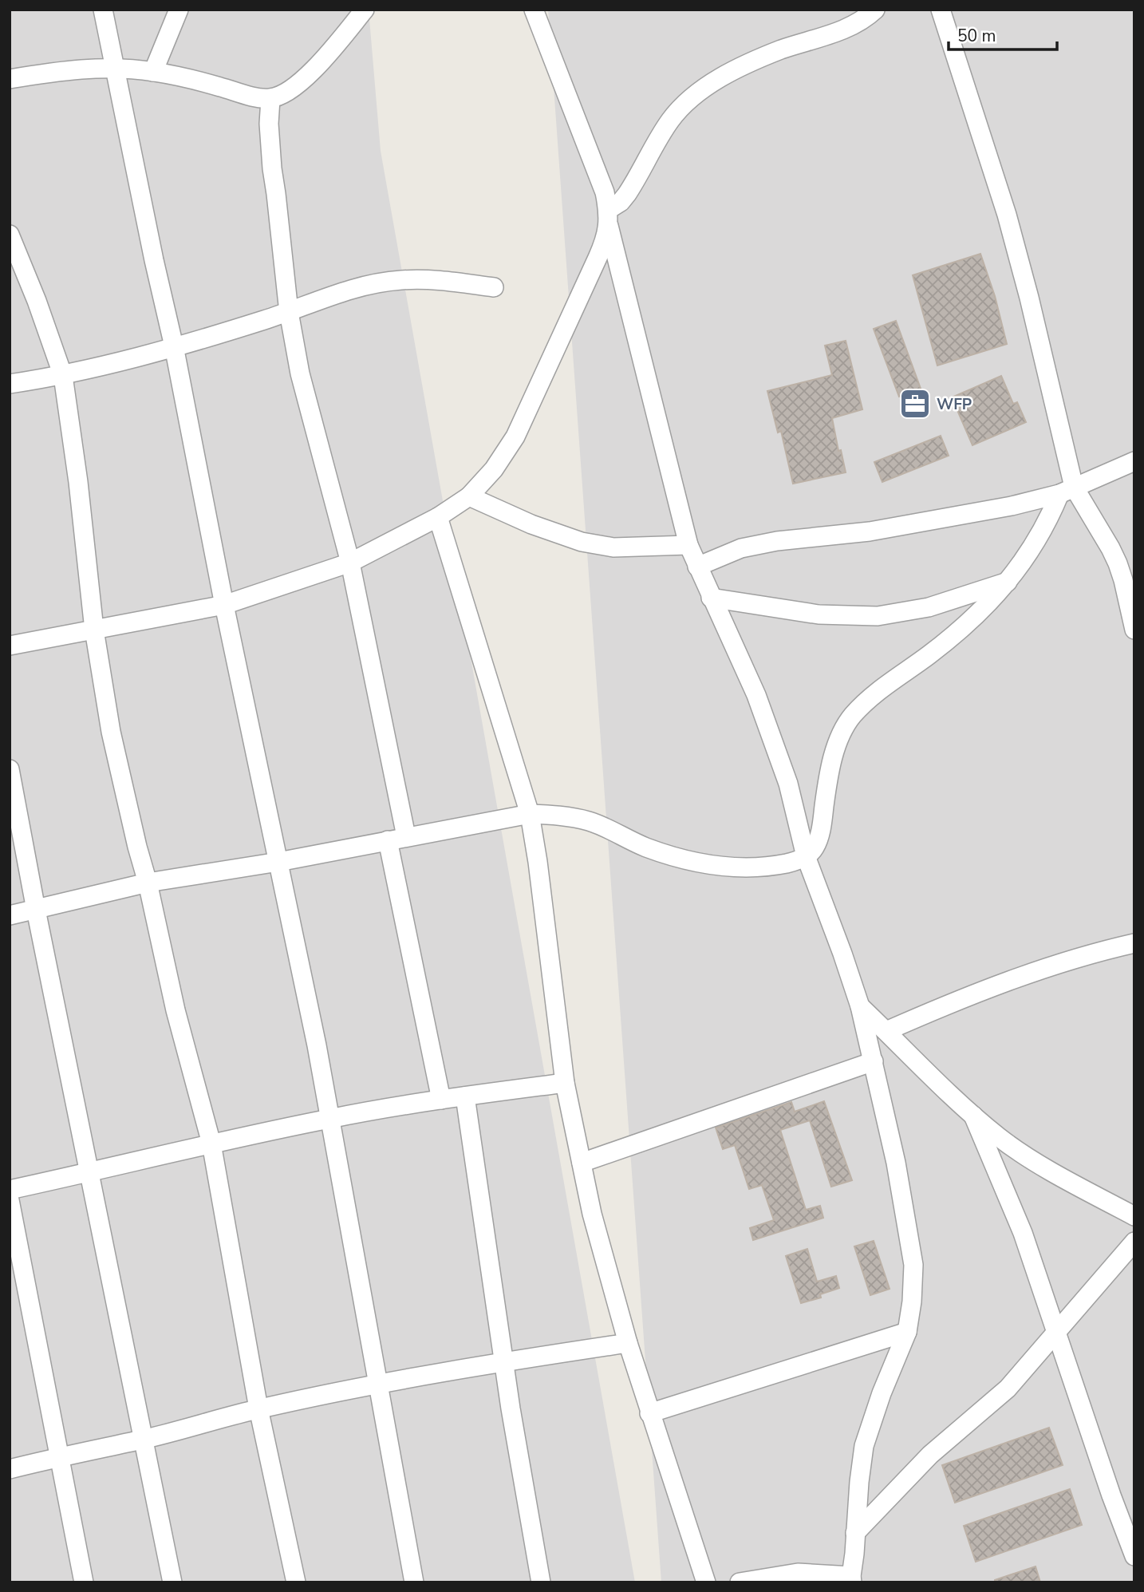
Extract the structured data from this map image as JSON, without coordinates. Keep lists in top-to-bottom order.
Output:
{
  "places": {
    "office": ["WFP"]
  },
  "scale_bar": "50 m"
}
